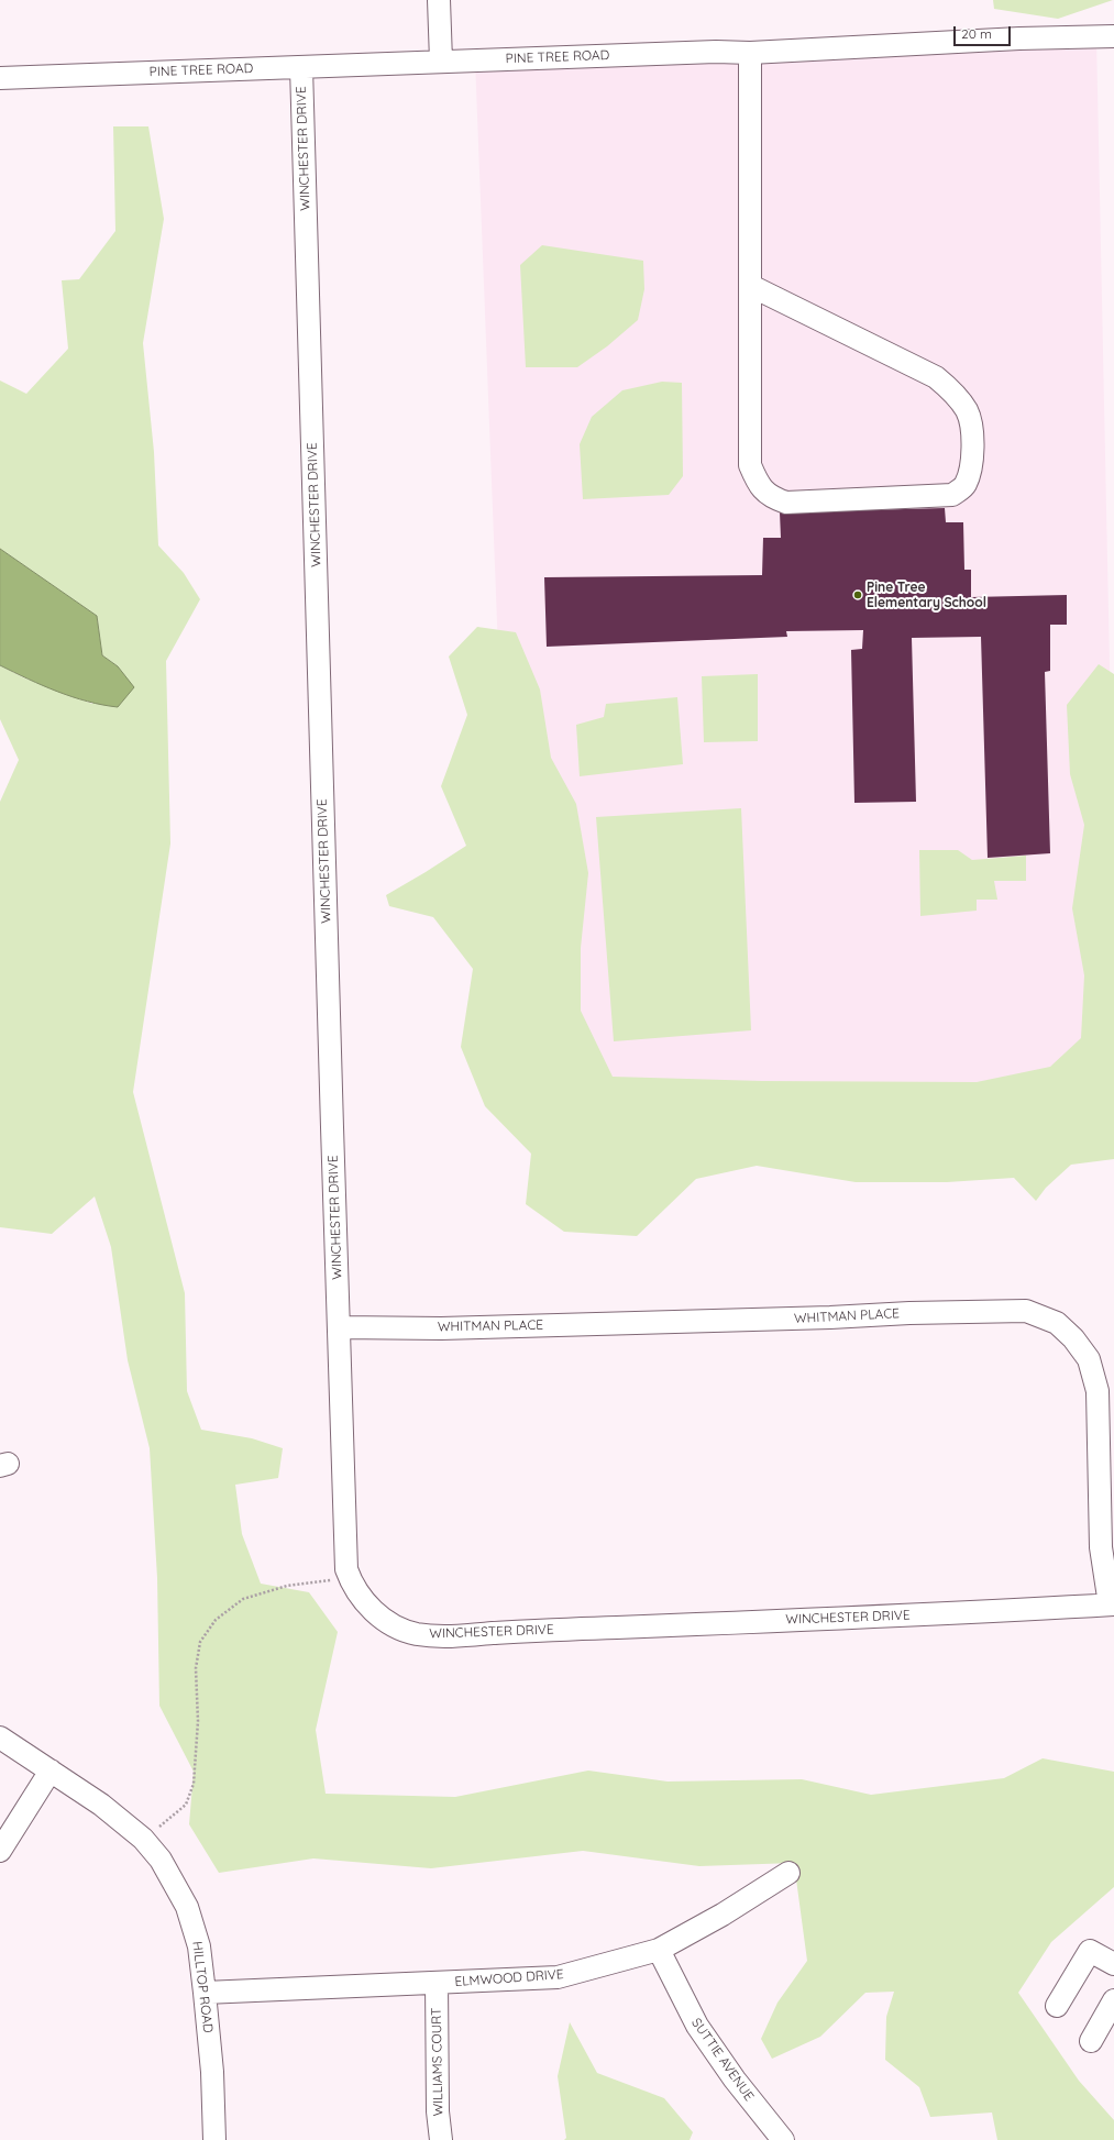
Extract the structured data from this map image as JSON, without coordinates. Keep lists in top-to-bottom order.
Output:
{
  "streets": {
    "street": [
      "PINE TREE ROAD",
      "WINCHESTER DRIVE",
      "WHITMAN PLACE",
      "ELMWOOD DRIVE",
      "HILLTOP ROAD",
      "SUTTIE AVENUE",
      "WILLIAMS COURT"
    ]
  },
  "crossings": [
    ["PINE TREE ROAD", "WINCHESTER DRIVE"],
    ["WINCHESTER DRIVE", "WHITMAN PLACE"],
    ["ELMWOOD DRIVE", "HILLTOP ROAD"],
    ["ELMWOOD DRIVE", "SUTTIE AVENUE"],
    ["ELMWOOD DRIVE", "WILLIAMS COURT"]
  ],
  "places": ["Pine Tree Elementary School"],
  "scale_bar": "20 m"
}
